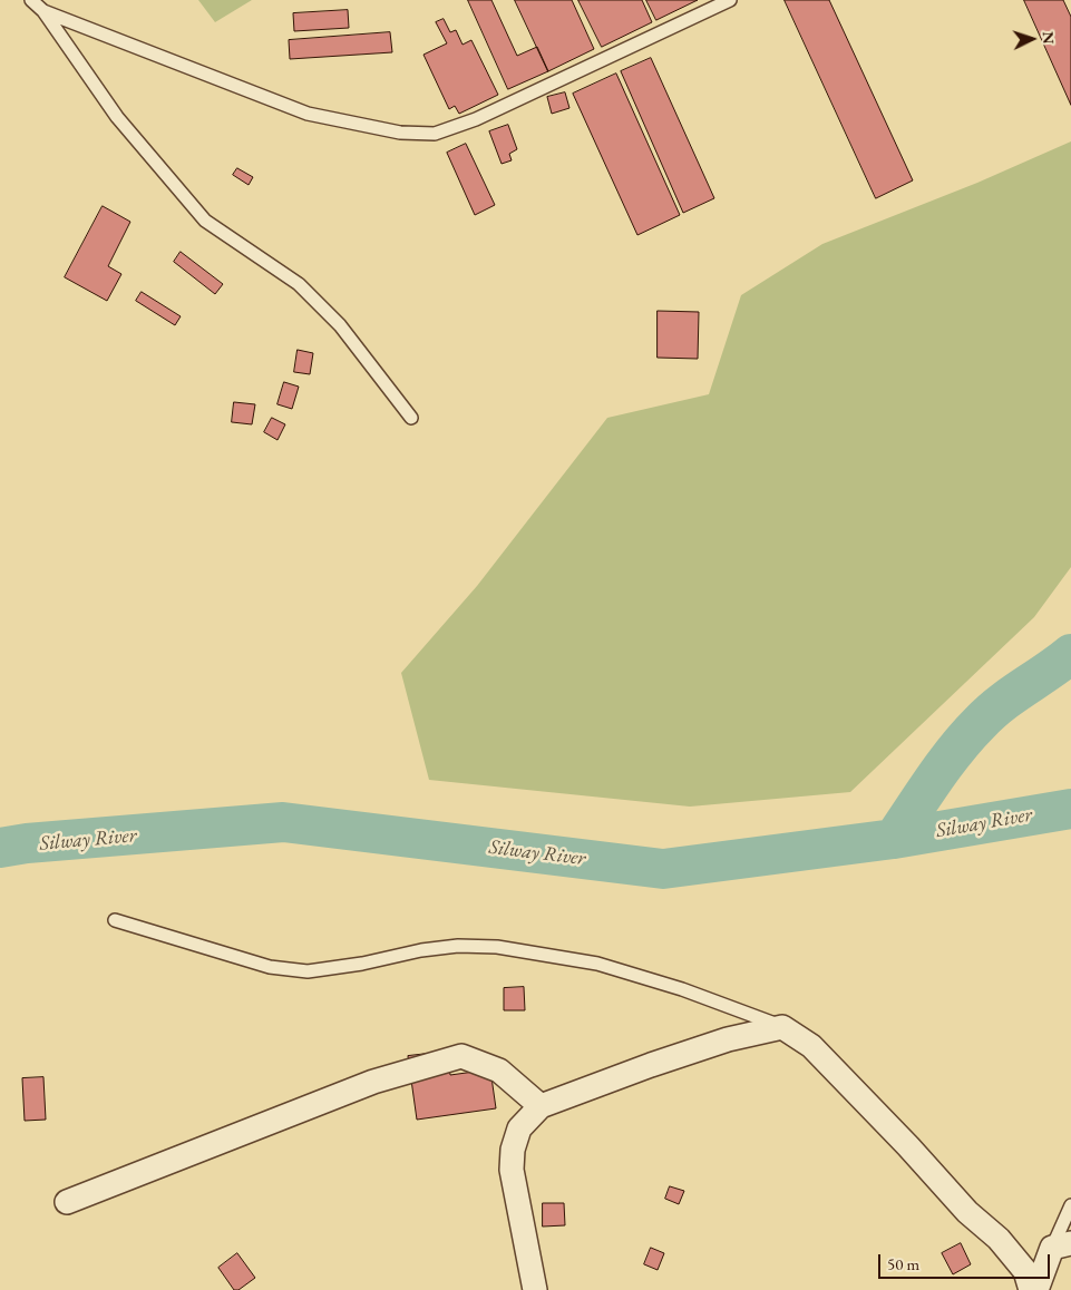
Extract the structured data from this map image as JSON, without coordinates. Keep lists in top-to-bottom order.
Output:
{
  "water": ["Silway River"],
  "scale_bar": "50 m",
  "north": "right"
}
